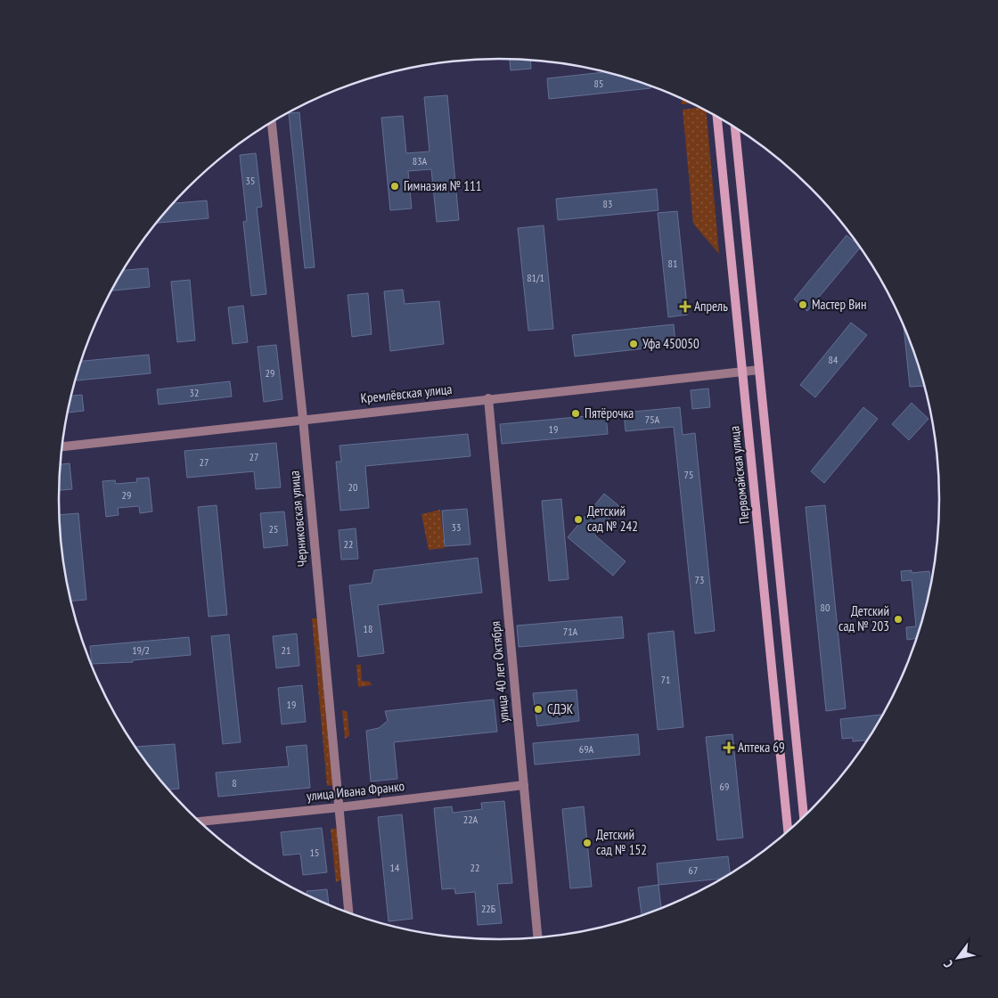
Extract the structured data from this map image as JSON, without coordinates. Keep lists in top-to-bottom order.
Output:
{
  "streets": {
    "main road": ["Первомайская улица"],
    "street": [
      "Кремлёвская улица",
      "Черниковская улица",
      "улица 40 лет Октября",
      "улица Ивана Франко"
    ]
  },
  "crossings": [
    ["Кремлёвская улица", "Первомайская улица"],
    ["Кремлёвская улица", "Черниковская улица"],
    ["Кремлёвская улица", "улица 40 лет Октября"],
    ["Черниковская улица", "улица Ивана Франко"],
    ["улица 40 лет Октября", "улица Ивана Франко"]
  ],
  "places": {
    "other": [
      "Гимназия № 111",
      "Мастер Вин",
      "Уфа 450050",
      "Пятёрочка",
      "Детский сад № 242",
      "Детский сад № 203",
      "СДЭК",
      "Детский сад № 152"
    ],
    "health": ["Апрель", "Аптека 69"]
  },
  "house_numbers": [
    "85",
    "83А",
    "35",
    "83",
    "81",
    "81/1",
    "84",
    "29",
    "32",
    "75А",
    "19",
    "27",
    "27",
    "75",
    "20",
    "29",
    "33",
    "25",
    "22",
    "73",
    "80",
    "18",
    "71А",
    "19/2",
    "21",
    "71",
    "19",
    "69А",
    "8",
    "69",
    "22А",
    "15",
    "14",
    "22",
    "67",
    "22Б"
  ],
  "north": "bottom left"
}
